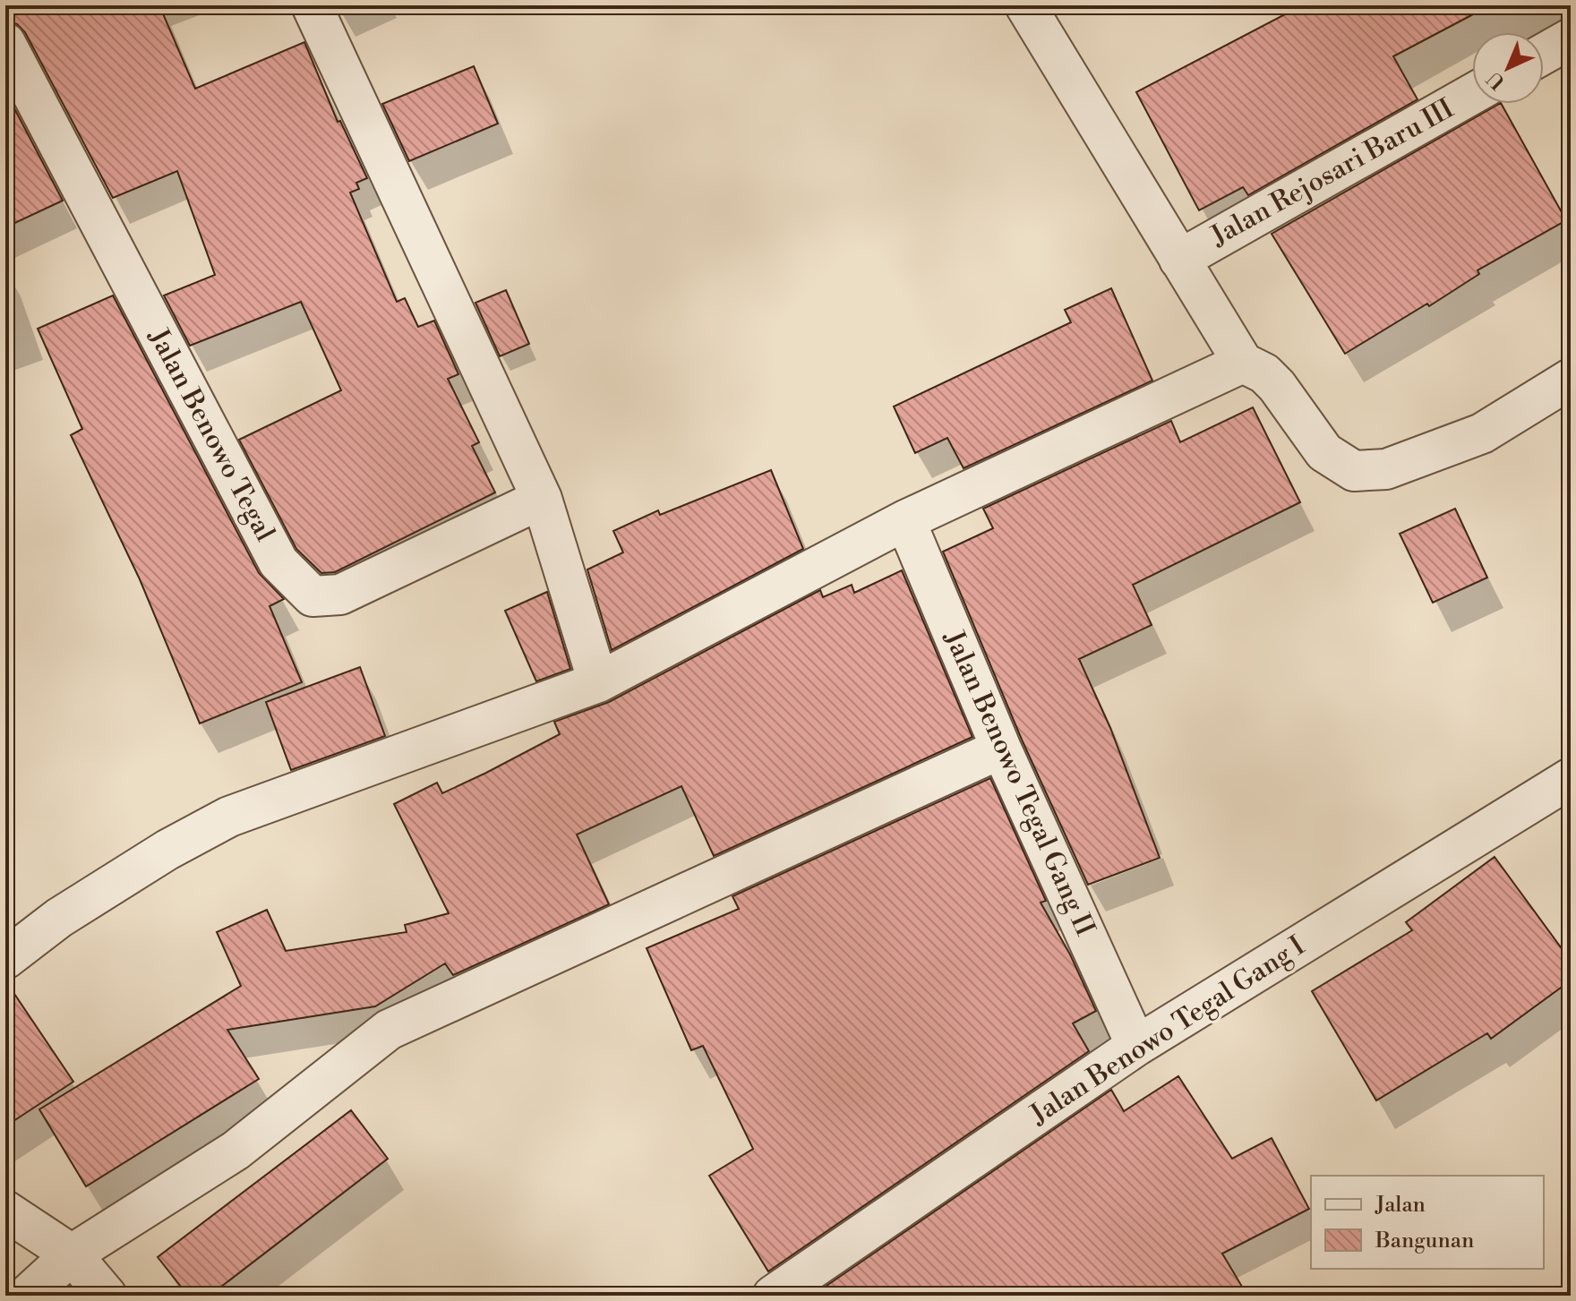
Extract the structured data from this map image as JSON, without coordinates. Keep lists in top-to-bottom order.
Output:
{
  "streets": {
    "street": [
      "Jalan Rejosari Baru III",
      "Jalan Benowo Tegal",
      "Jalan Benowo Tegal Gang II",
      "Jalan Benowo Tegal Gang I"
    ]
  },
  "crossings": [
    ["Jalan Benowo Tegal Gang II", "Jalan Benowo Tegal Gang I"]
  ],
  "legend": ["Jalan", "Bangunan"],
  "north": "bottom left"
}
